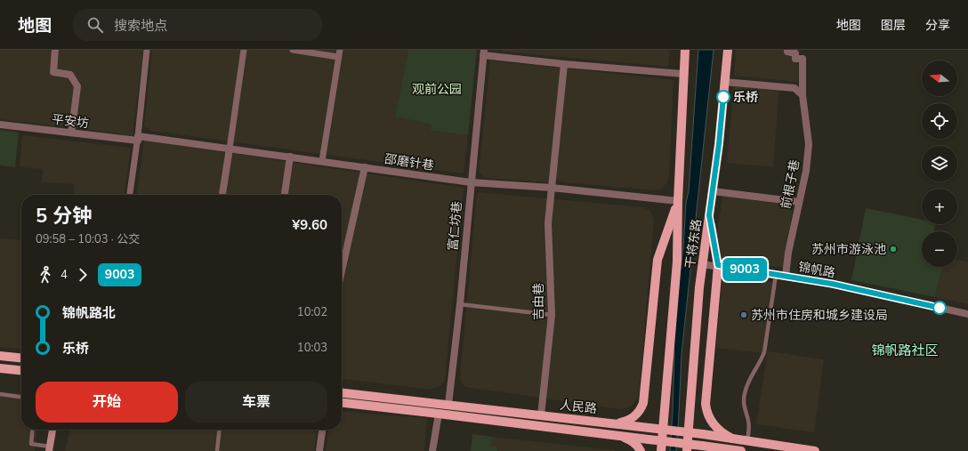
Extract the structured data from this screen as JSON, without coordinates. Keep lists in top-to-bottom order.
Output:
{
  "streets": {
    "main road": ["干将东路", "人民路"],
    "street": [
      "平安坊",
      "邵磨针巷",
      "前根子巷",
      "富仁坊巷",
      "锦帆路",
      "吉由巷"
    ]
  },
  "crossings": [
    ["平安坊", "邵磨针巷"],
    ["邵磨针巷", "富仁坊巷"],
    ["邵磨针巷", "干将东路"],
    ["邵磨针巷", "吉由巷"],
    ["前根子巷", "锦帆路"],
    ["富仁坊巷", "人民路"],
    ["干将东路", "锦帆路"],
    ["吉由巷", "人民路"]
  ],
  "districts": ["锦帆路社区"],
  "parks": ["观前公园"],
  "places": ["乐桥", "苏州市游泳池", "苏州市住房和城乡建设局"],
  "lines": ["bus line 9003"],
  "north": "left",
  "page": {
    "header": "地图",
    "search": "搜索地点",
    "nav": ["地图", "图层", "分享"],
    "on_map": "9003",
    "map_buttons": ["+", "−"],
    "heading": ["5 分钟", "09:58 – 10:03 · 公交", "¥9.60"],
    "legs": ["4", "9003"],
    "list": [
      {
        "name": "锦帆路北",
        "value": "10:02"
      },
      {
        "name": "乐桥",
        "value": "10:03"
      }
    ],
    "buttons": ["开始", "车票"]
  }
}
